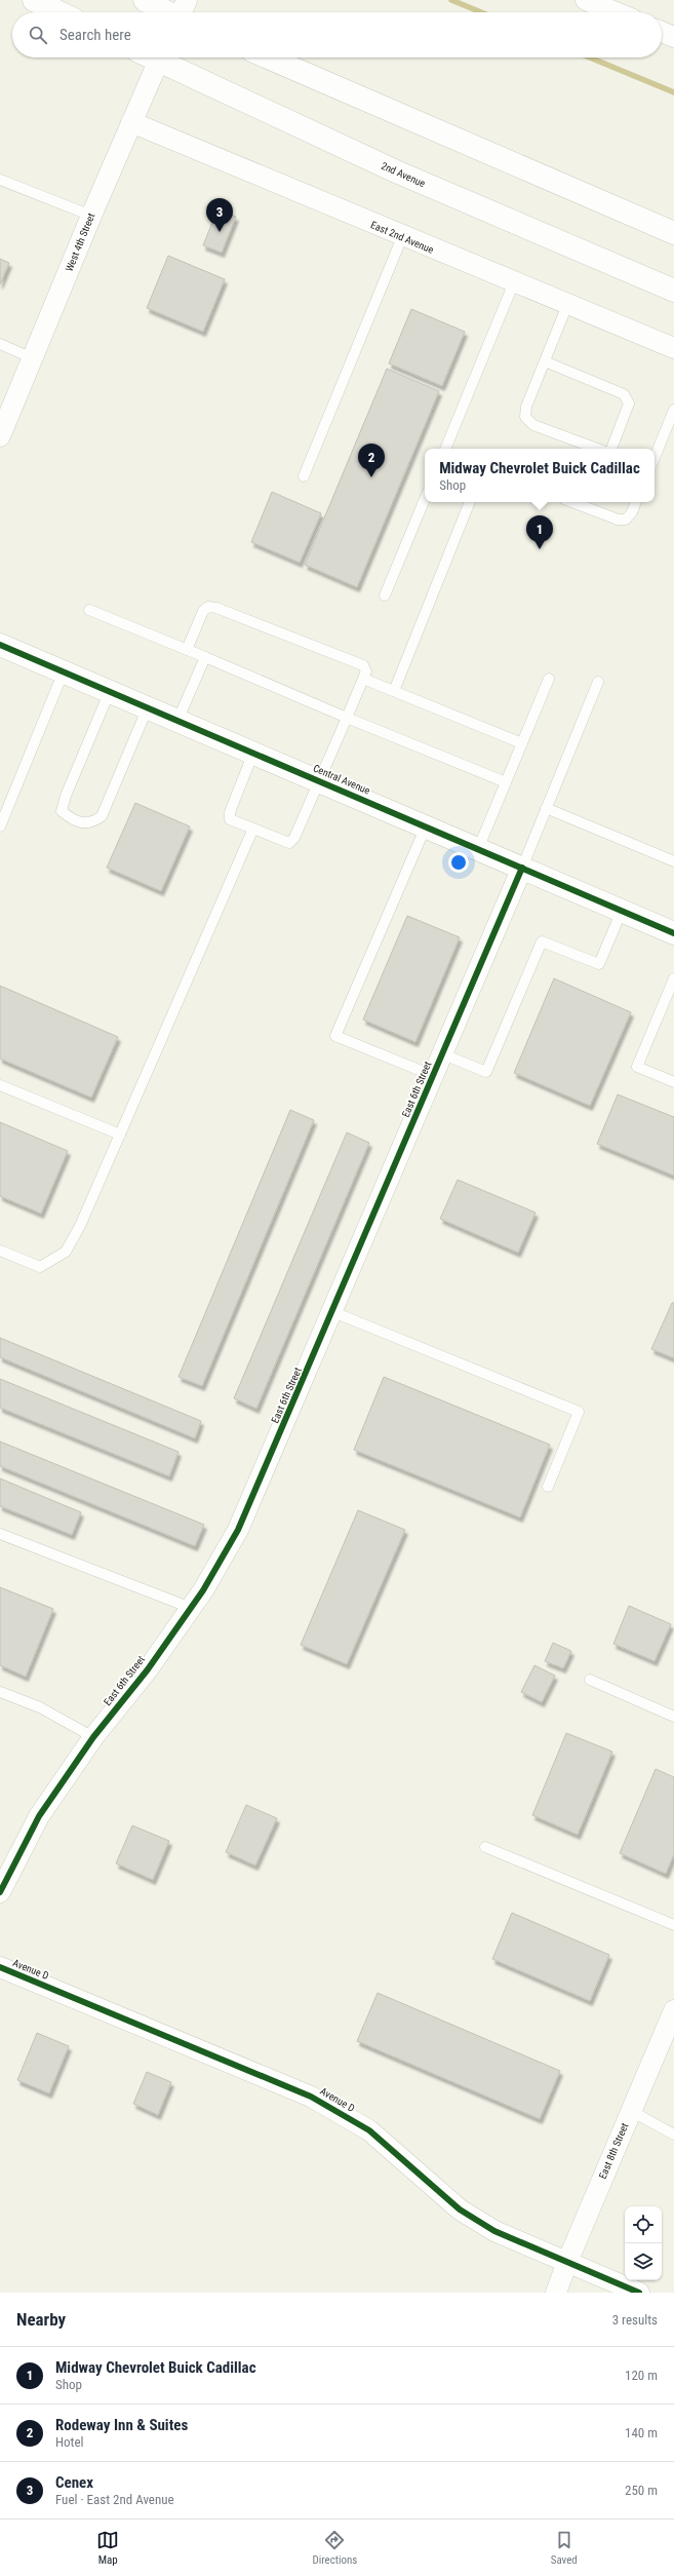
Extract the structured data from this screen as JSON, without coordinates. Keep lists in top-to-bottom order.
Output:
{
  "streets": {
    "main road": ["2nd Avenue", "Central Avenue"],
    "street": [
      "East 2nd Avenue",
      "West 4th Street",
      "East 6th Street",
      "Avenue D",
      "East 8th Street"
    ]
  },
  "crossings": [
    ["East 2nd Avenue", "West 4th Street"],
    ["Central Avenue", "East 6th Street"],
    ["Avenue D", "East 8th Street"]
  ],
  "page": {
    "search": "Search here",
    "pins": ["3", "2", "1"],
    "popup": ["Midway Chevrolet Buick Cadillac", "Shop"],
    "heading": ["Nearby", "3 results"],
    "list": [
      {
        "mark": "1",
        "name": "Midway Chevrolet Buick Cadillac",
        "note": "Shop",
        "value": "120 m"
      },
      {
        "mark": "2",
        "name": "Rodeway Inn & Suites",
        "note": "Hotel",
        "value": "140 m"
      },
      {
        "mark": "3",
        "name": "Cenex",
        "note": "Fuel · East 2nd Avenue",
        "value": "250 m"
      }
    ],
    "nav": ["Map", "Directions", "Saved"]
  }
}
